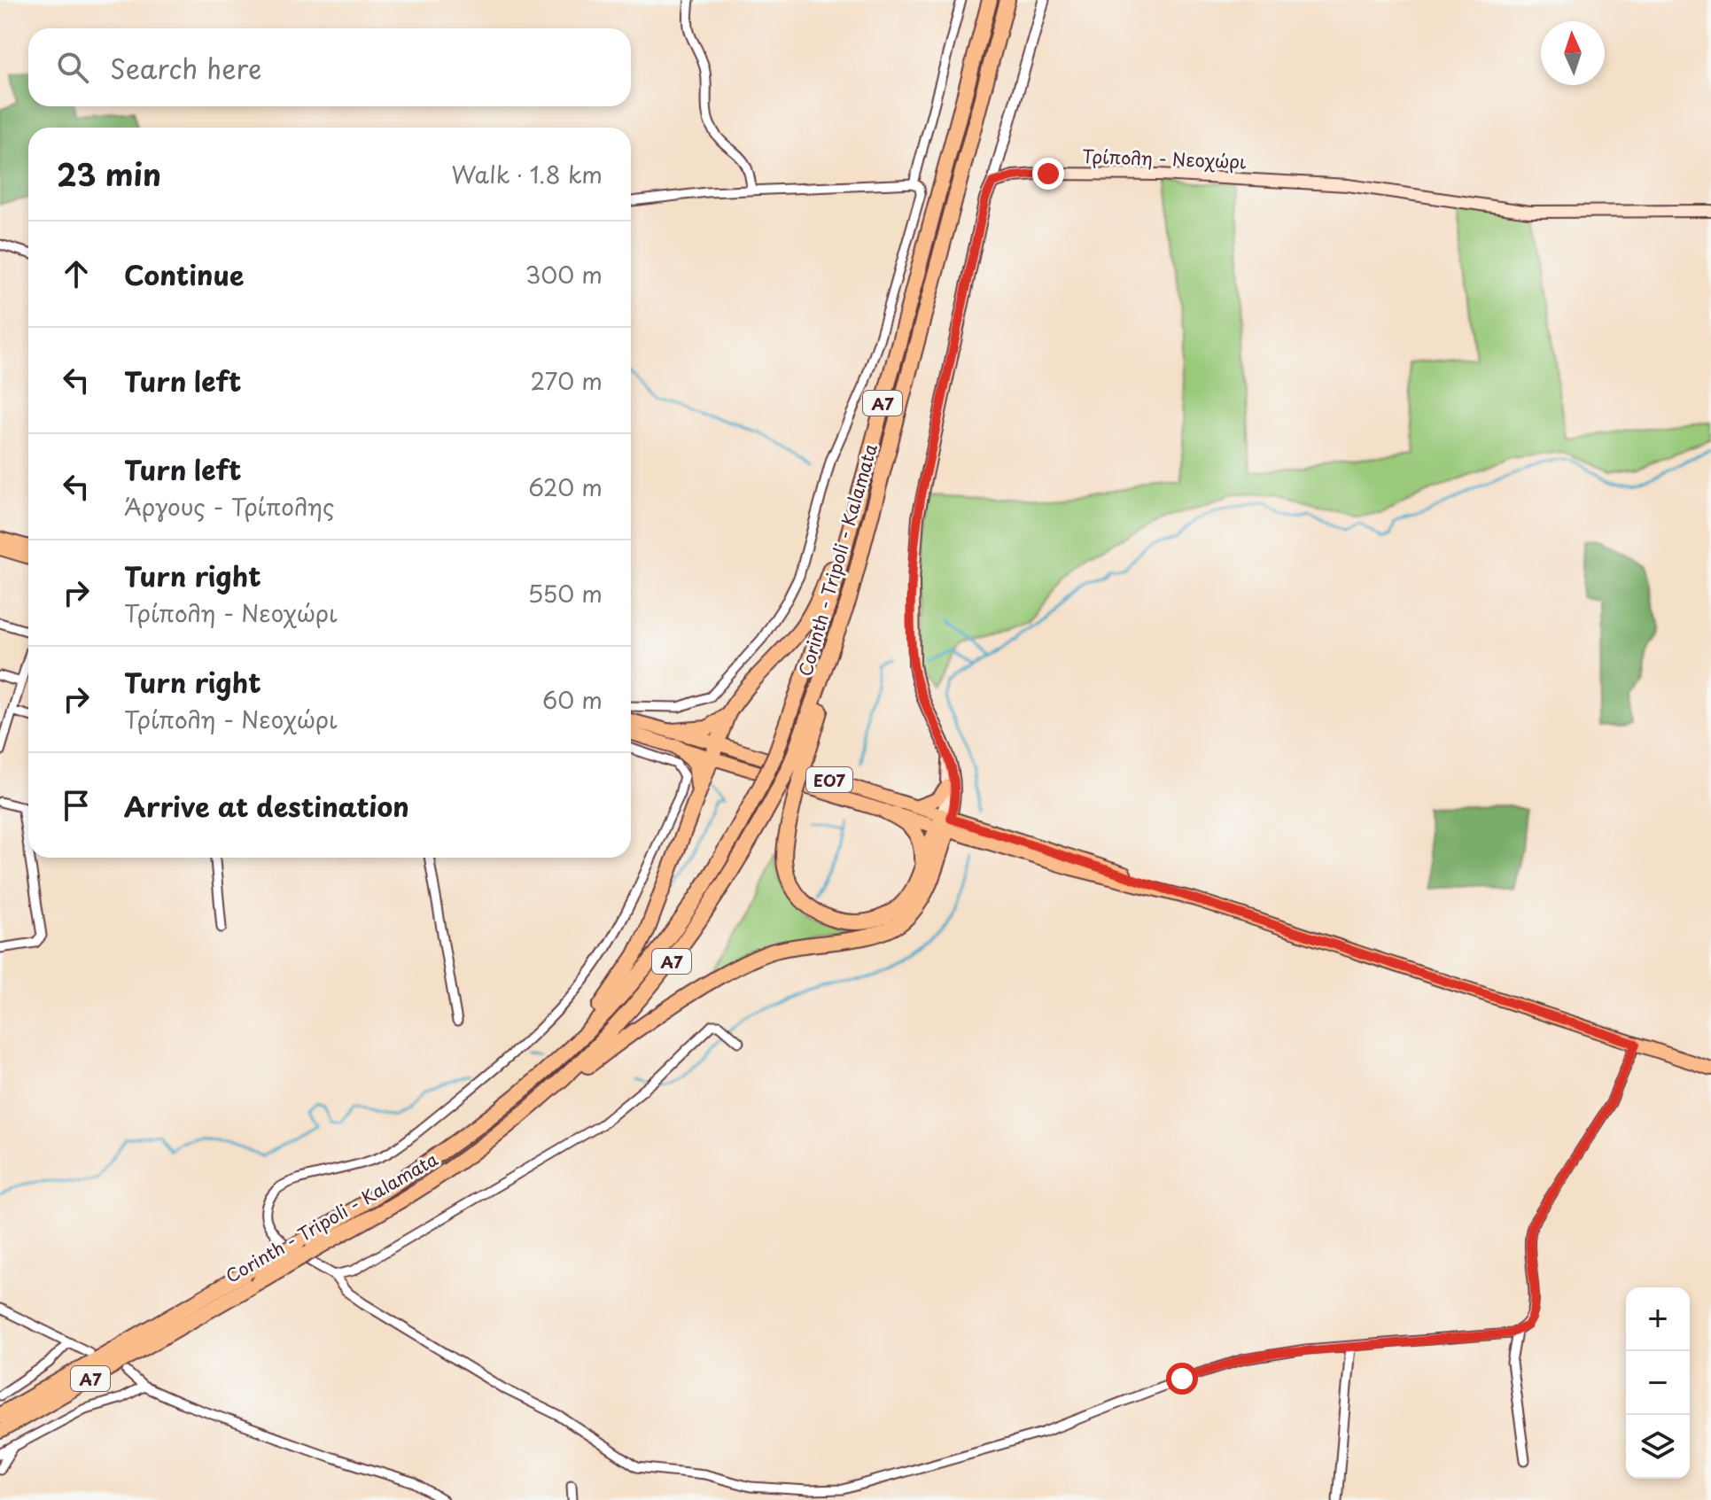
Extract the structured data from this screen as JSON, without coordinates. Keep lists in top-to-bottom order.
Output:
{
  "streets": {
    "highway": ["Α7", "Corinth - Tripoli - Kalamata"],
    "main road": ["Τρίπολη - Νεοχώρι", "ΕΟ7"]
  },
  "north": "top",
  "page": {
    "search": "Search here",
    "heading": ["23 min", "Walk · 1.8 km"],
    "list": [
      ["Continue", "300 m"],
      ["Turn left", "270 m"],
      ["Turn left", "Άργους - Τρίπολης", "620 m"],
      ["Turn right", "Τρίπολη - Νεοχώρι", "550 m"],
      ["Turn right", "Τρίπολη - Νεοχώρι", "60 m"],
      "Arrive at destination"
    ],
    "map_buttons": ["+", "−"]
  }
}
